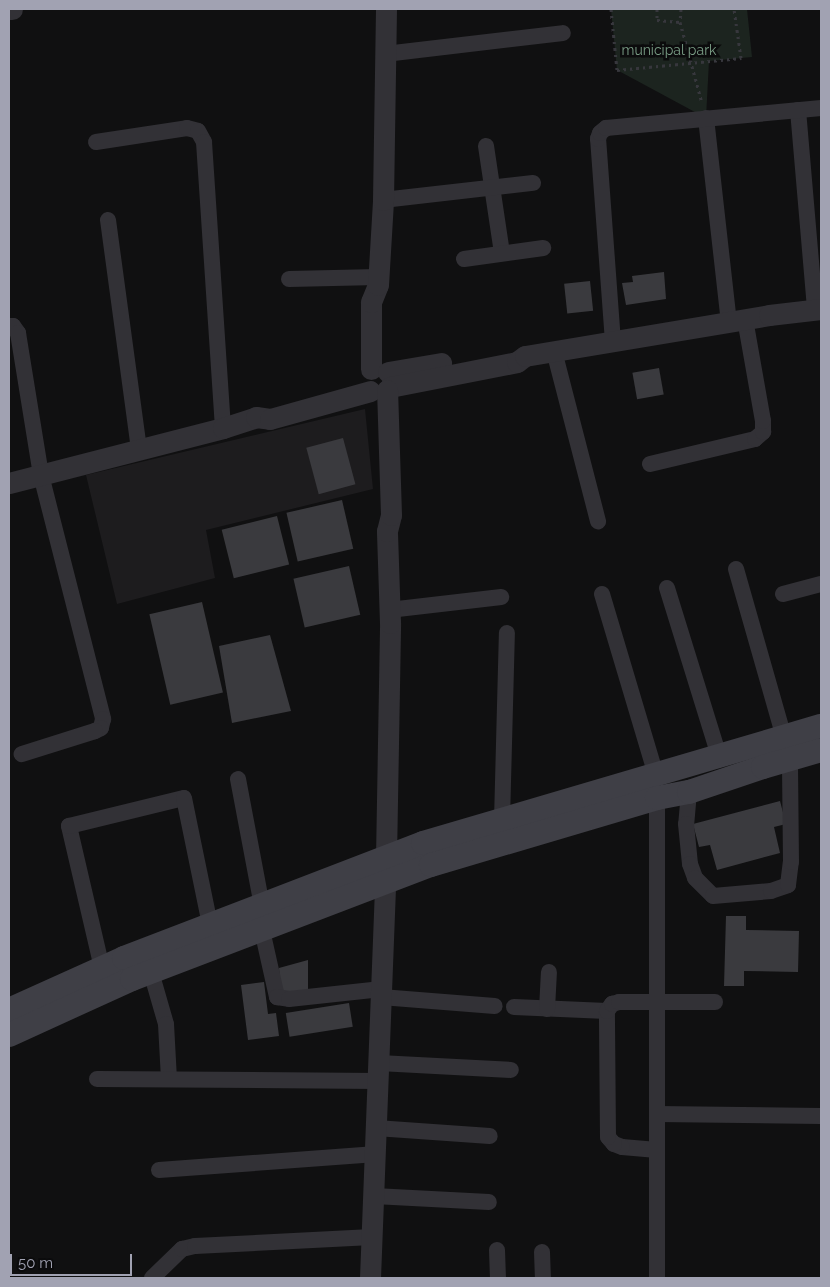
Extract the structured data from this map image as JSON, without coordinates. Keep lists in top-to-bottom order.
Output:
{
  "parks": ["municipal park"],
  "scale_bar": "50 m"
}
